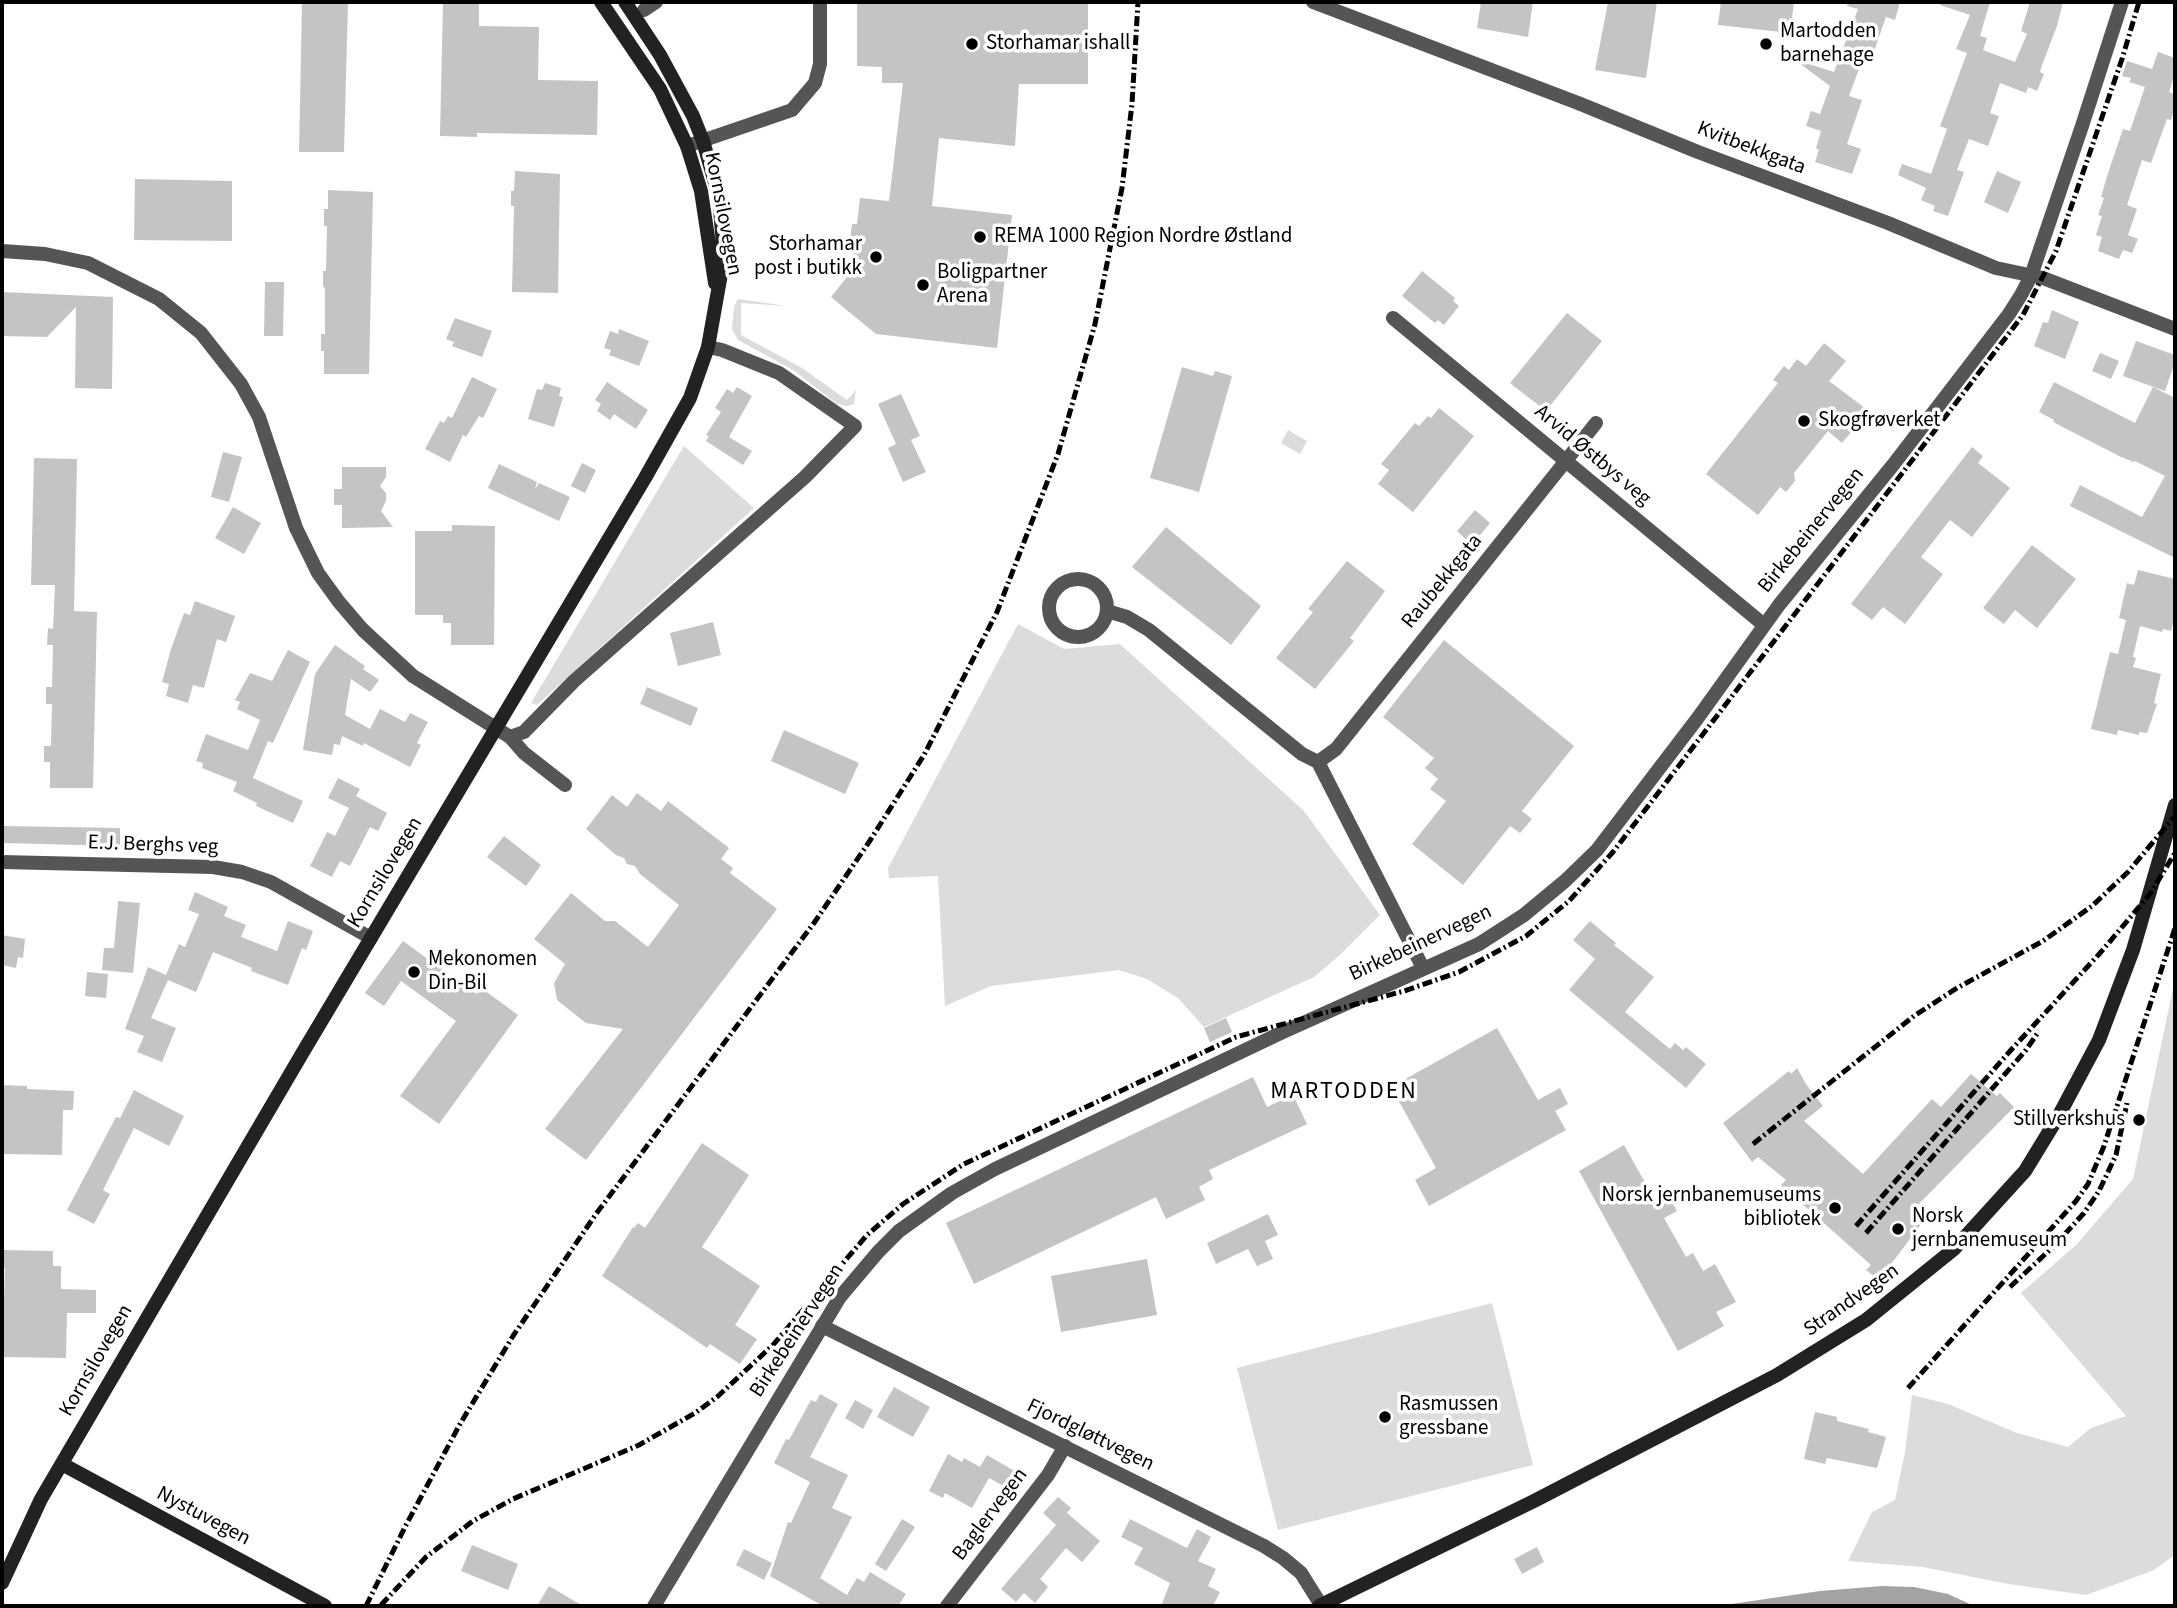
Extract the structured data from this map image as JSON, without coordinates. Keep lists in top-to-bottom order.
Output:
{
  "streets": {
    "main road": ["Kornsilovegen", "Strandvegen", "Nystuvegen"],
    "street": [
      "Kvitbekkgata",
      "Arvid Østbys veg",
      "Birkebeinervegen",
      "Raubekkgata",
      "E.J. Berghs veg",
      "Fjordgløttvegen",
      "Baglervegen"
    ]
  },
  "crossings": [
    ["Kvitbekkgata", "Birkebeinervegen"],
    ["Kornsilovegen", "E.J. Berghs veg"],
    ["Kornsilovegen", "Nystuvegen"],
    ["Arvid Østbys veg", "Birkebeinervegen"],
    ["Arvid Østbys veg", "Raubekkgata"],
    ["Birkebeinervegen", "Fjordgløttvegen"],
    ["Strandvegen", "Fjordgløttvegen"],
    ["Fjordgløttvegen", "Baglervegen"]
  ],
  "districts": ["MARTODDEN"],
  "places": [
    "Storhamar ishall",
    "Martodden barnehage",
    "REMA 1000 Region Nordre Østland",
    "Storhamar post i butikk",
    "Boligpartner Arena",
    "Skogfrøverket",
    "Mekonomen Din-Bil",
    "Stillverkshus",
    "Norsk jernbanemuseums bibliotek",
    "Norsk jernbanemuseum",
    "Rasmussen gressbane"
  ]
}
